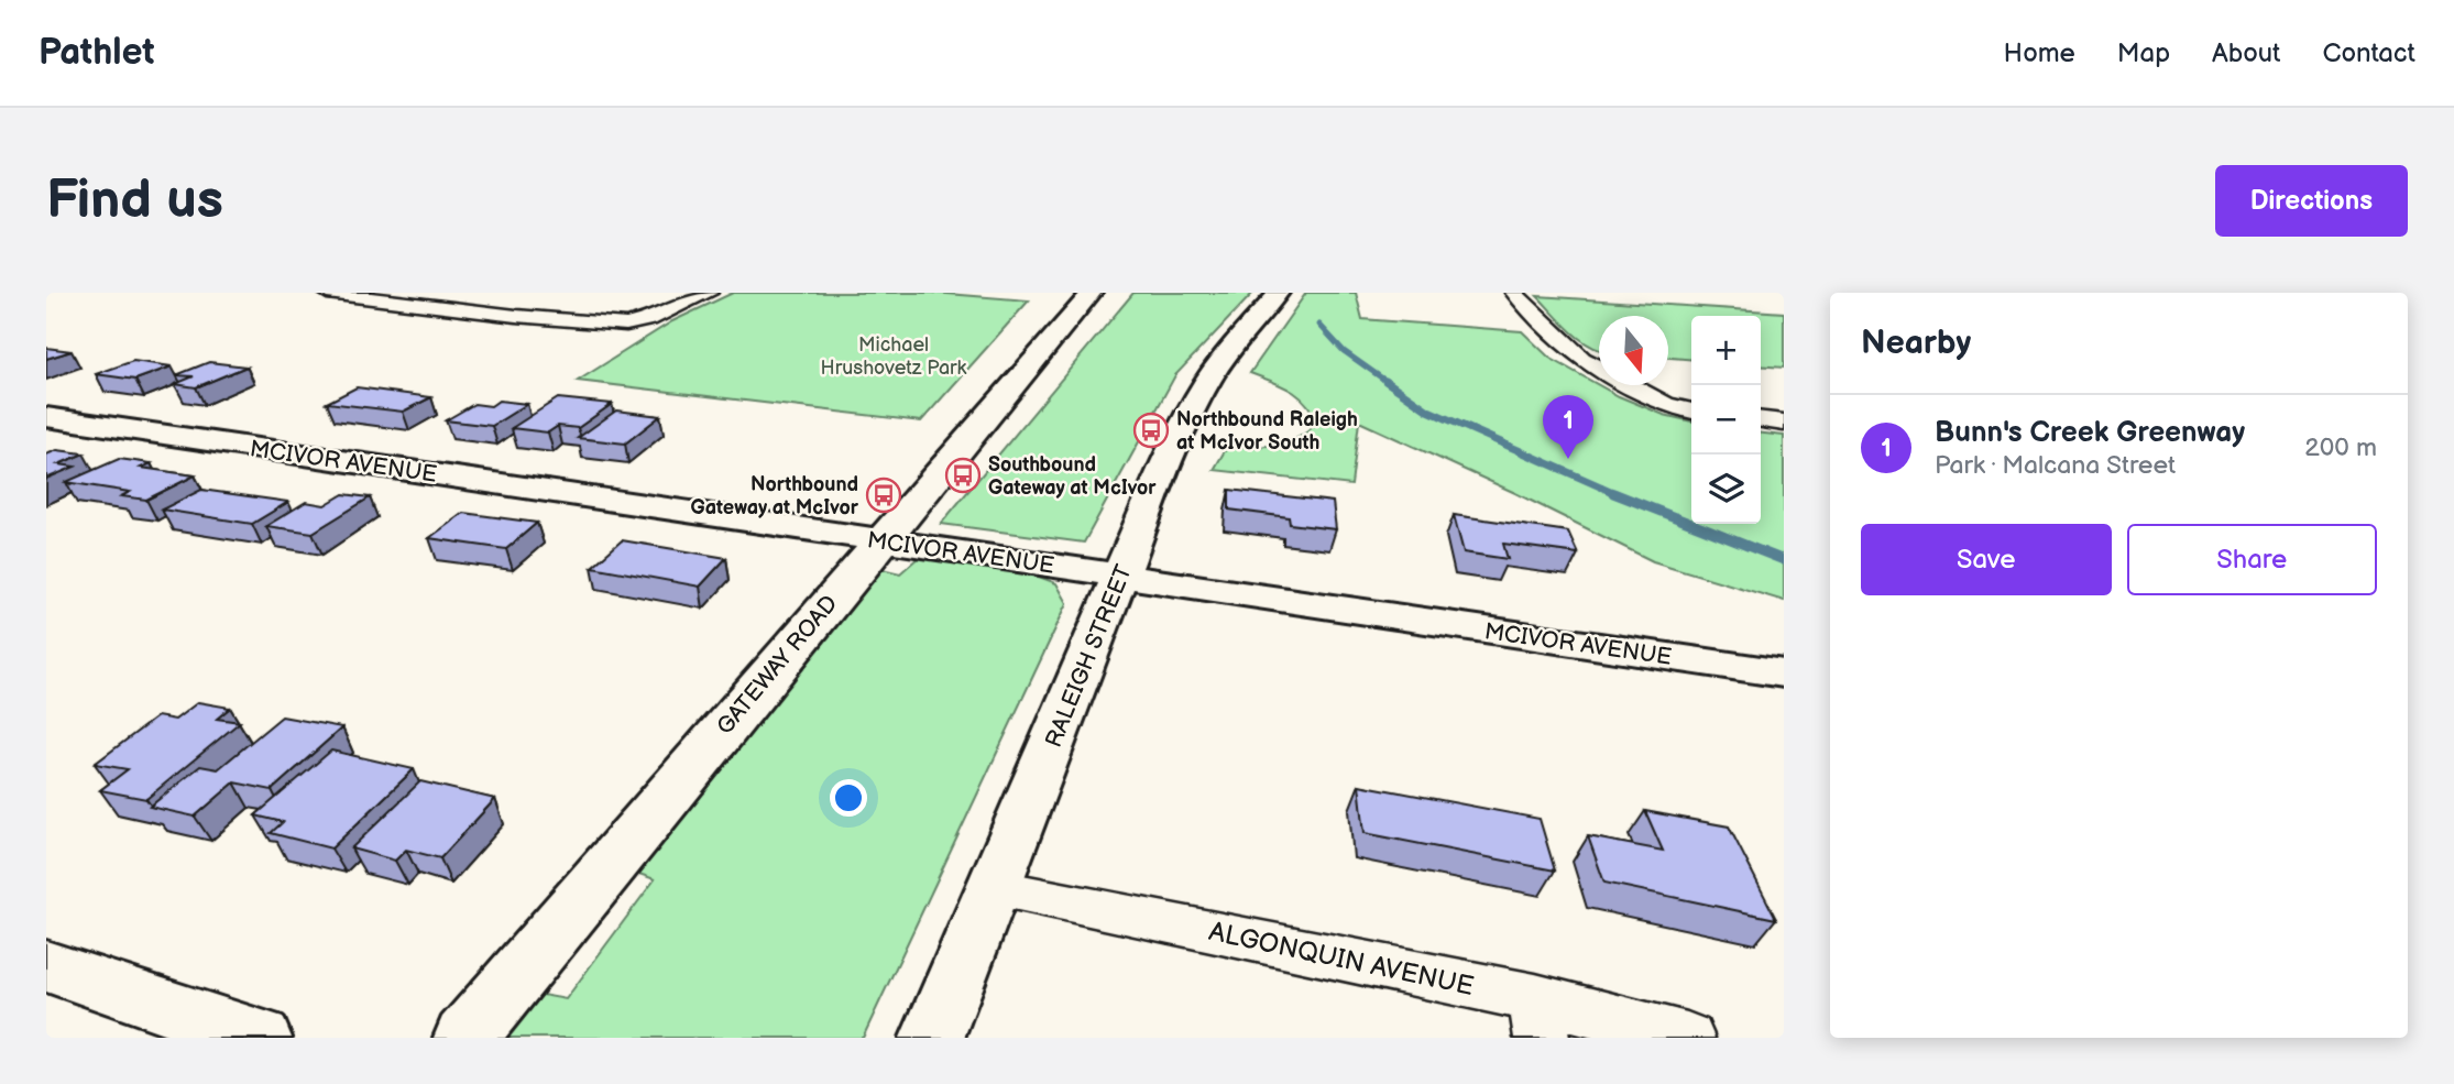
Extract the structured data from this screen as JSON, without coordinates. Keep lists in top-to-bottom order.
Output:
{
  "streets": {
    "street": [
      "MCIVOR AVENUE",
      "RALEIGH STREET",
      "GATEWAY ROAD",
      "ALGONQUIN AVENUE"
    ]
  },
  "crossings": [
    ["MCIVOR AVENUE", "RALEIGH STREET"],
    ["MCIVOR AVENUE", "GATEWAY ROAD"],
    ["RALEIGH STREET", "ALGONQUIN AVENUE"]
  ],
  "parks": ["Michael Hrushovetz Park"],
  "places": {
    "bus stop": ["Northbound Raleigh at McIvor South", "Southbound Gateway at McIvor", "Northbound Gateway at McIvor"]
  },
  "north": "bottom",
  "page": {
    "header": "Pathlet",
    "nav": [
      "Home",
      "Map",
      "About",
      "Contact"
    ],
    "buttons": [
      "Directions",
      ["Save", "Share"]
    ],
    "title": "Find us",
    "heading": "Nearby",
    "map_buttons": ["+", "−"],
    "list": [
      {
        "mark": "1",
        "name": "Bunn's Creek Greenway",
        "note": "Park · Malcana Street",
        "value": "200 m"
      }
    ],
    "pins": "1"
  }
}
